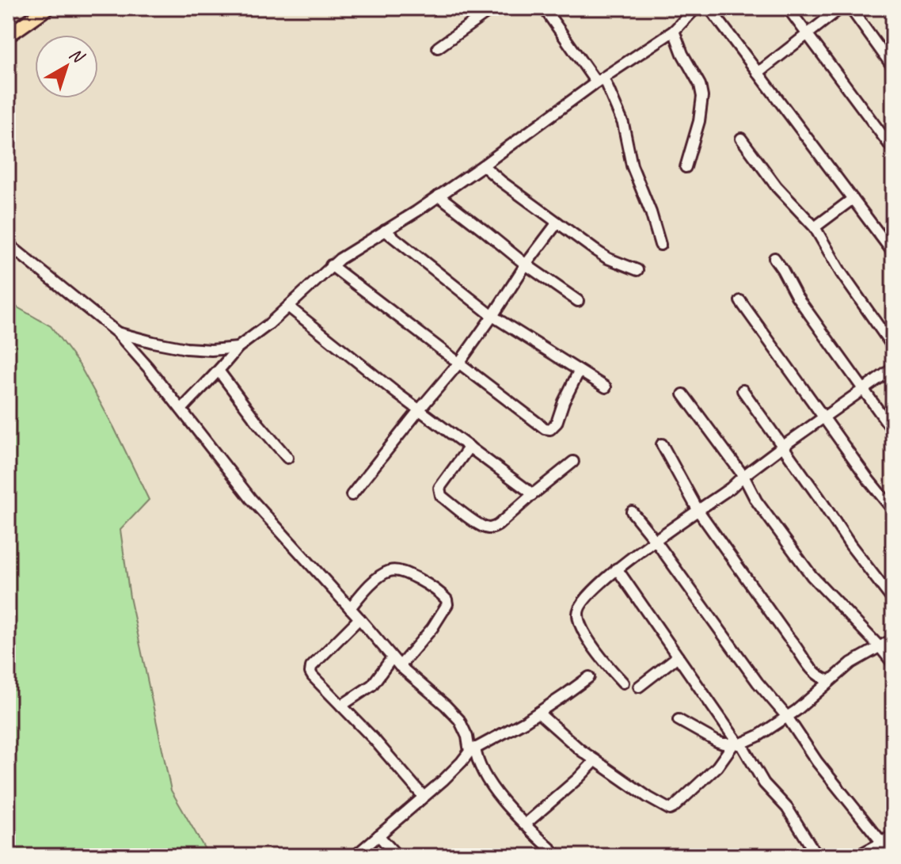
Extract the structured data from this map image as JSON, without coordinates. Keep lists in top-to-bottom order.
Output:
{
  "north": "top right"
}
